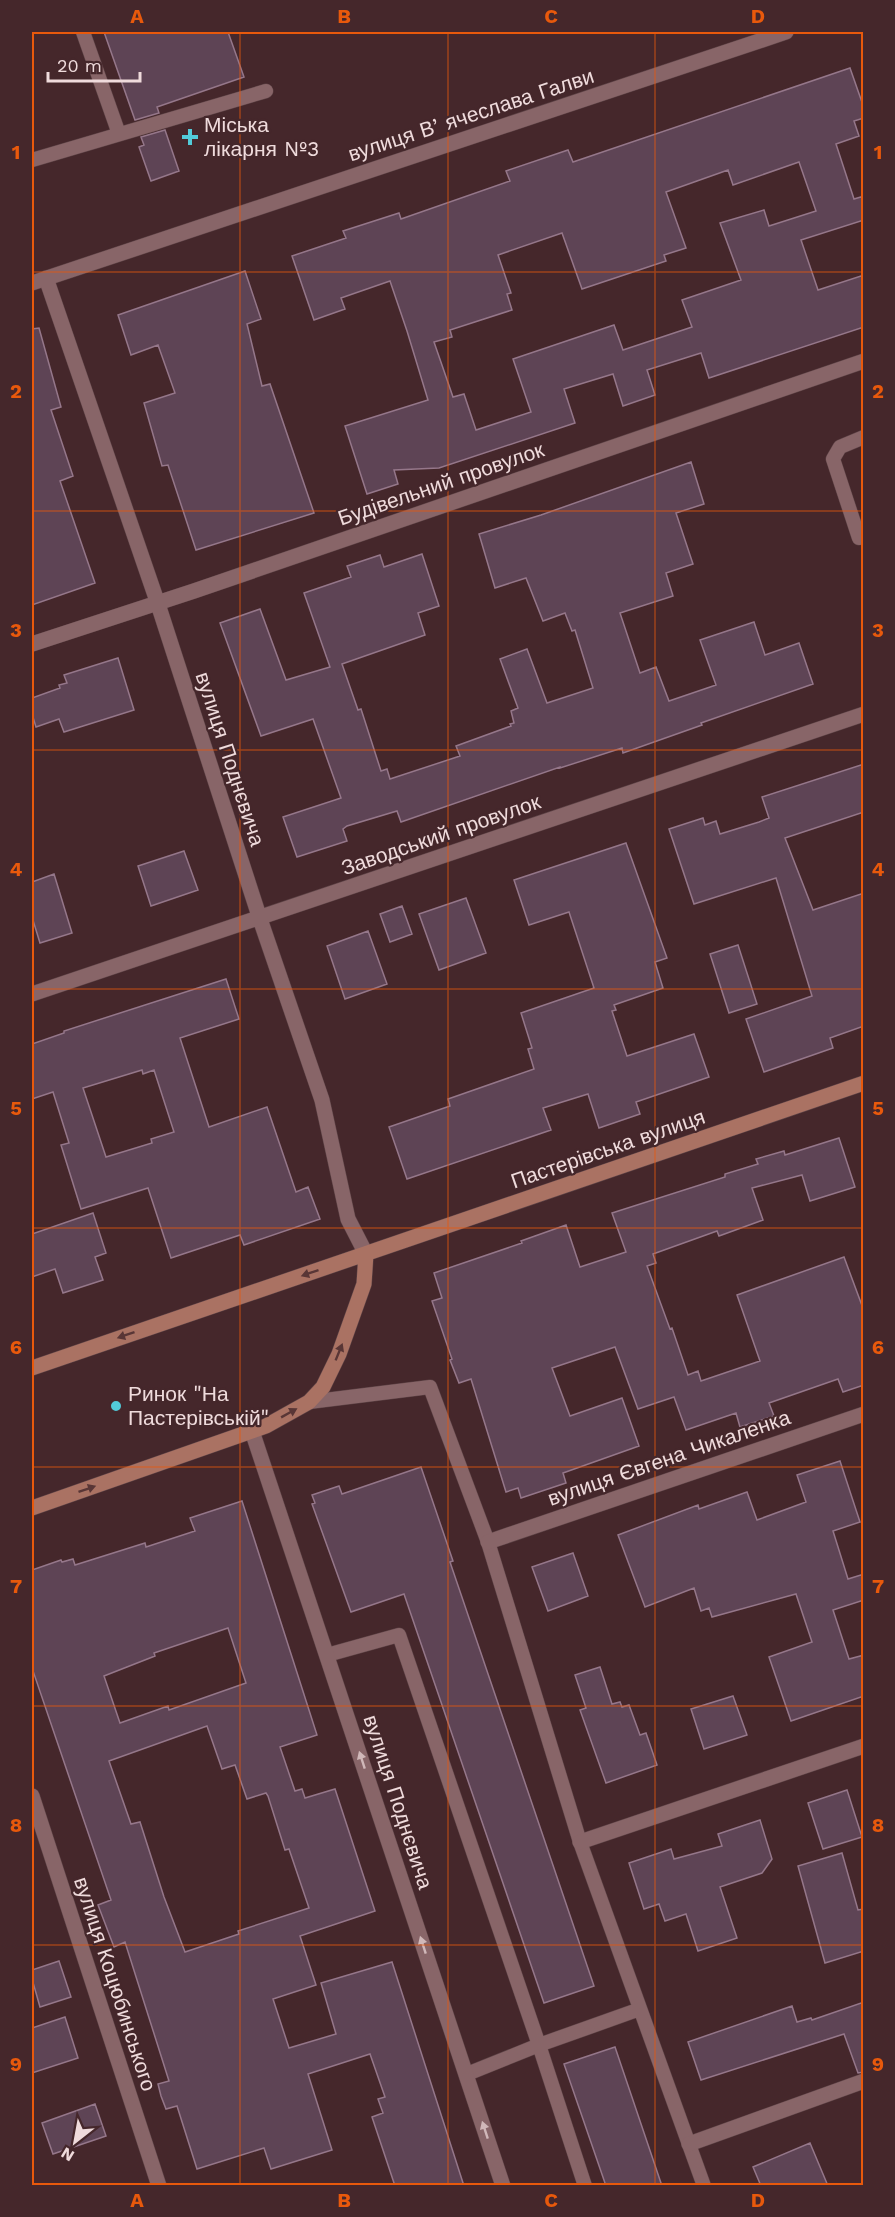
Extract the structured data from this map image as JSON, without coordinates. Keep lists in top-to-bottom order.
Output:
{
  "streets": {
    "main road": ["Пастерівська вулиця"],
    "street": [
      "вулиця Вʼячеслава Галви",
      "Будівельний провулок",
      "вулиця Поднєвича",
      "Заводський провулок",
      "вулиця Євгена Чикаленка",
      "вулиця Коцюбинського"
    ]
  },
  "crossings": [
    ["вулиця Вʼячеслава Галви", "вулиця Поднєвича"],
    ["Будівельний провулок", "вулиця Поднєвича"],
    ["вулиця Поднєвича", "Заводський провулок"],
    ["вулиця Поднєвича", "Пастерівська вулиця"]
  ],
  "places": {
    "health": ["Міська лікарня №3"],
    "other": ["Ринок \"На Пастерівській\""]
  },
  "scale_bar": "20 m",
  "north": "bottom left",
  "grid": {
    "columns": [
      "A",
      "B",
      "C",
      "D"
    ],
    "rows": [
      "1",
      "2",
      "3",
      "4",
      "5",
      "6",
      "7",
      "8",
      "9"
    ]
  }
}
